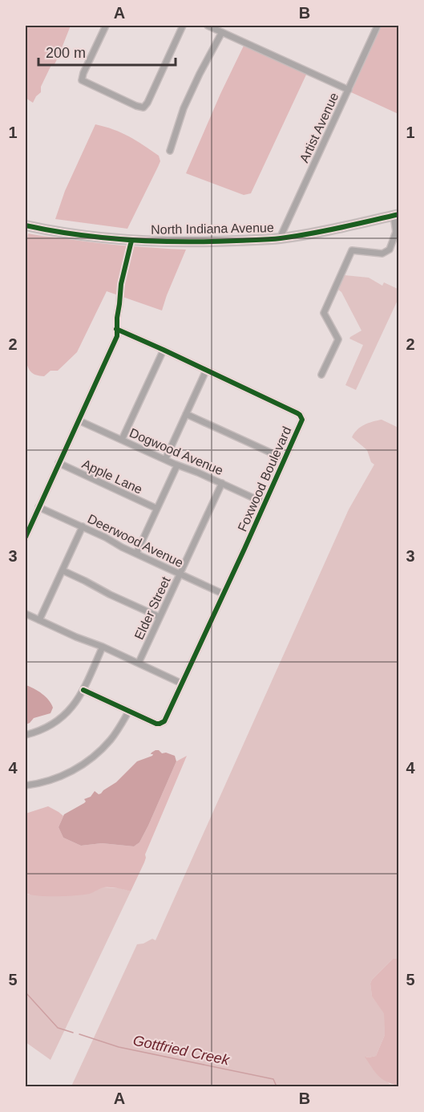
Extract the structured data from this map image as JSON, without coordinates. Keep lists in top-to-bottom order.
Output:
{
  "streets": {
    "main road": ["North Indiana Avenue"],
    "street": [
      "Artist Avenue",
      "Dogwood Avenue",
      "Apple Lane",
      "Foxwood Boulevard",
      "Deerwood Avenue",
      "Elder Street"
    ]
  },
  "crossings": [
    ["Artist Avenue", "North Indiana Avenue"],
    ["Dogwood Avenue", "Foxwood Boulevard"],
    ["Dogwood Avenue", "Elder Street"],
    ["Foxwood Boulevard", "Deerwood Avenue"],
    ["Deerwood Avenue", "Elder Street"]
  ],
  "water": ["Gottfried Creek"],
  "scale_bar": "200 m",
  "grid": {
    "columns": ["A", "B"],
    "rows": [
      "1",
      "2",
      "3",
      "4",
      "5"
    ]
  }
}
